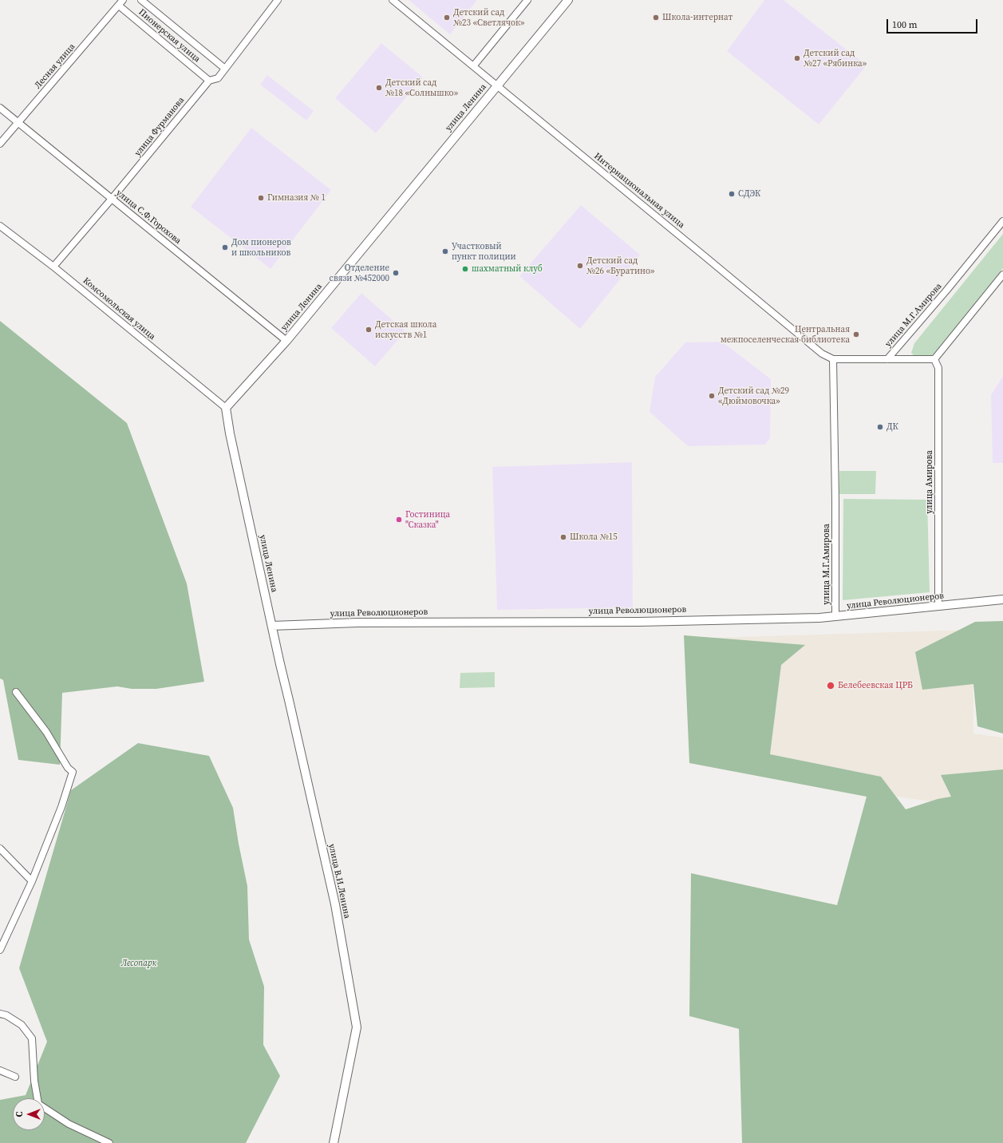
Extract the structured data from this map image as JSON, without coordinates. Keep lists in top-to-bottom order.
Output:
{
  "streets": {
    "main road": ["улица Ленина", "улица Революционеров", "улица В.И.Ленина"],
    "street": [
      "Пионерская улица",
      "Лесная улица",
      "улица Фурманова",
      "Интернациональная улица",
      "улица С.Ф.Горохова",
      "Комсомольская улица",
      "улица М.Г.Амирова",
      "улица Амирова"
    ]
  },
  "crossings": [
    ["Пионерская улица", "Лесная улица"],
    ["Пионерская улица", "улица Фурманова"],
    ["Лесная улица", "улица С.Ф.Горохова"],
    ["улица Ленина", "Интернациональная улица"],
    ["улица Ленина", "улица С.Ф.Горохова"],
    ["улица Ленина", "Комсомольская улица"],
    ["улица Ленина", "улица Революционеров"],
    ["улица Ленина", "улица В.И.Ленина"],
    ["улица Фурманова", "улица С.Ф.Горохова"],
    ["улица Фурманова", "Комсомольская улица"],
    ["Интернациональная улица", "улица М.Г.Амирова"],
    ["улица М.Г.Амирова", "улица Амирова"],
    ["улица М.Г.Амирова", "улица Революционеров"],
    ["улица Амирова", "улица Революционеров"],
    ["улица Революционеров", "улица В.И.Ленина"]
  ],
  "parks": ["Лесопарк"],
  "places": [
    "Детский сад №23 «Светлячок»",
    "Школа-интернат",
    "Детский сад №27 «Рябинка»",
    "Детский сад №18 «Солнышко»",
    "СДЭК",
    "Гимназия № 1",
    "Дом пионеров и школьников",
    "Участковый пункт полиции",
    "Детский сад №26 «Буратино»",
    "шахматный клуб",
    "Отделение связи №452000",
    "Детская школа искусств №1",
    "Центральная межпоселенческая библиотека",
    "Детский сад №29 «Дюймовочка»",
    "ДК",
    "Гостиница \"Сказка\"",
    "Школа №15",
    "Белебеевская ЦРБ"
  ],
  "scale_bar": "100 m",
  "north": "left"
}
